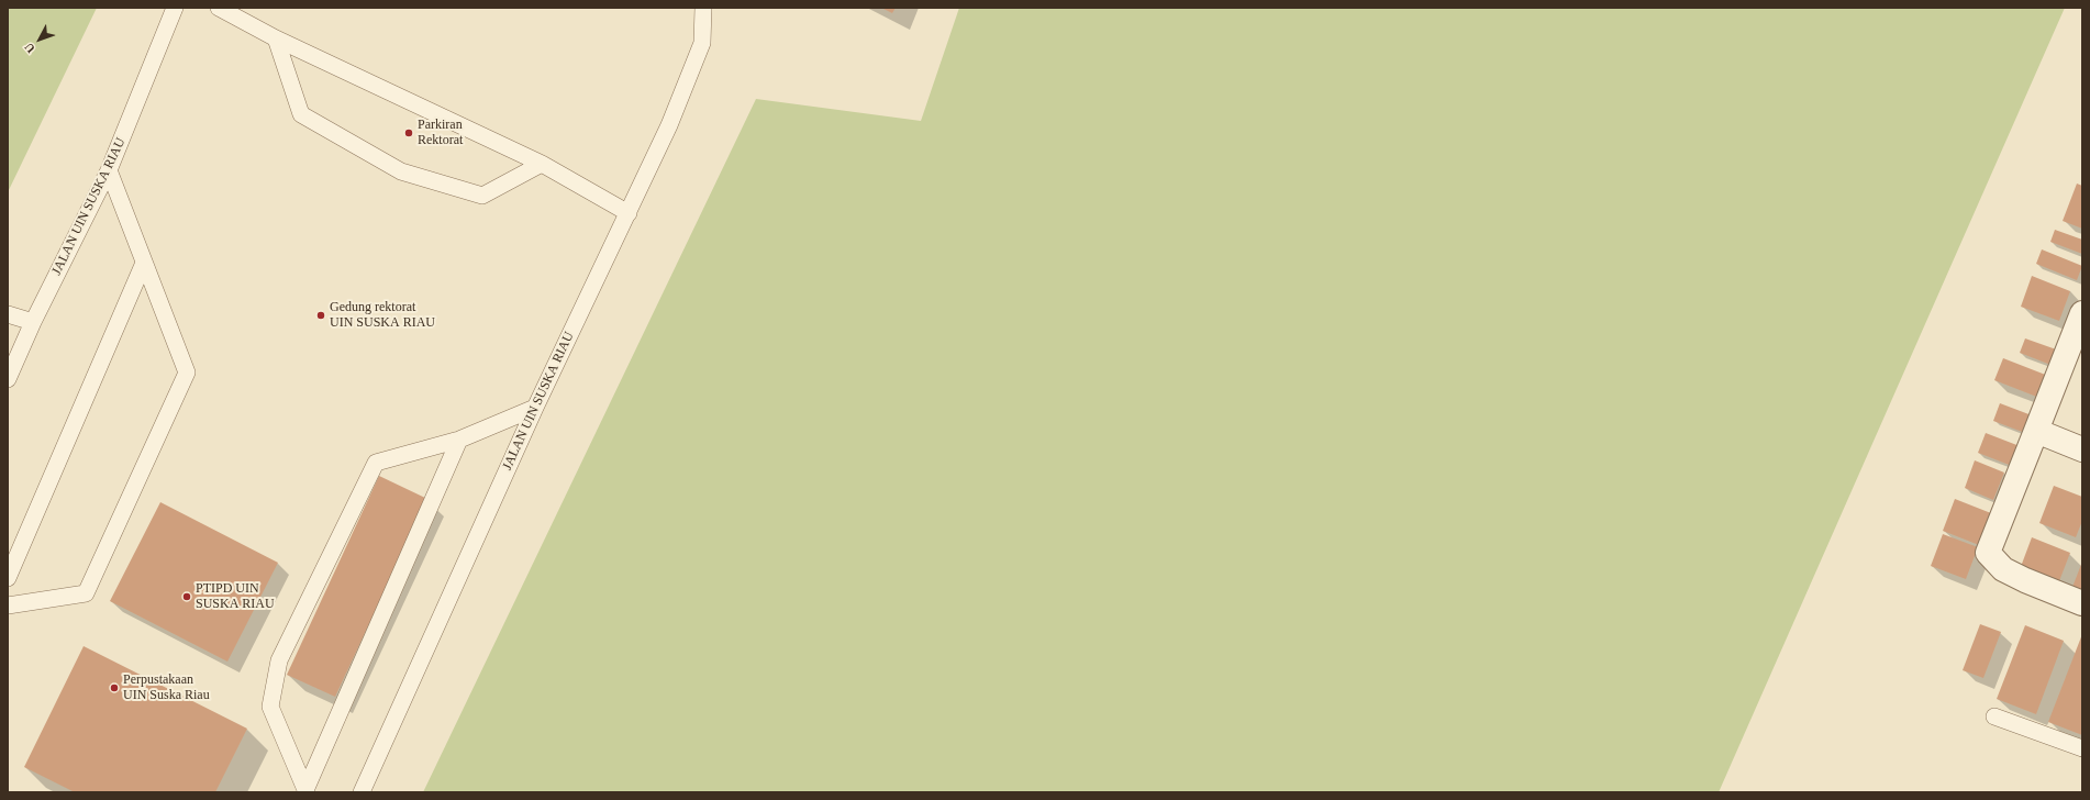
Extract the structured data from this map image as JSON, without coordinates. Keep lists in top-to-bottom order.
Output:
{
  "streets": {
    "lane": ["JALAN UIN SUSKA RIAU"]
  },
  "places": [
    "Parkiran Rektorat",
    "Gedung rektorat UIN SUSKA RIAU",
    "PTIPD UIN SUSKA RIAU",
    "Perpustakaan UIN Suska Riau"
  ],
  "north": "bottom left"
}
